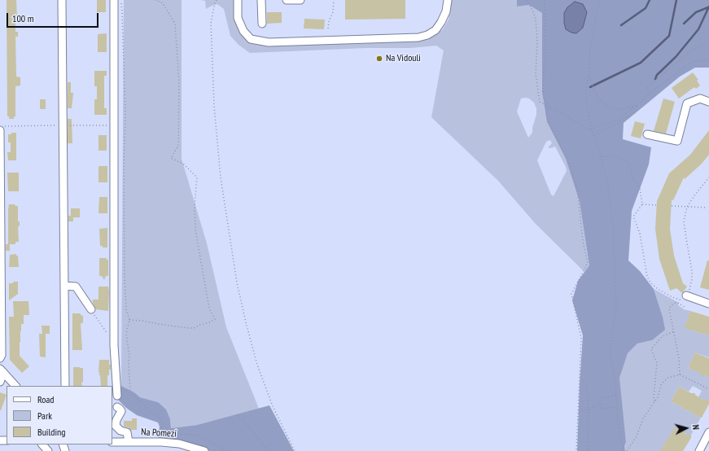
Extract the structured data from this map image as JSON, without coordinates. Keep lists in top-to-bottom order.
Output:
{
  "streets": {
    "street": ["Na Pomezí"]
  },
  "places": ["Na Vidouli"],
  "legend": ["Road", "Park", "Building"],
  "scale_bar": "100 m",
  "north": "right"
}
